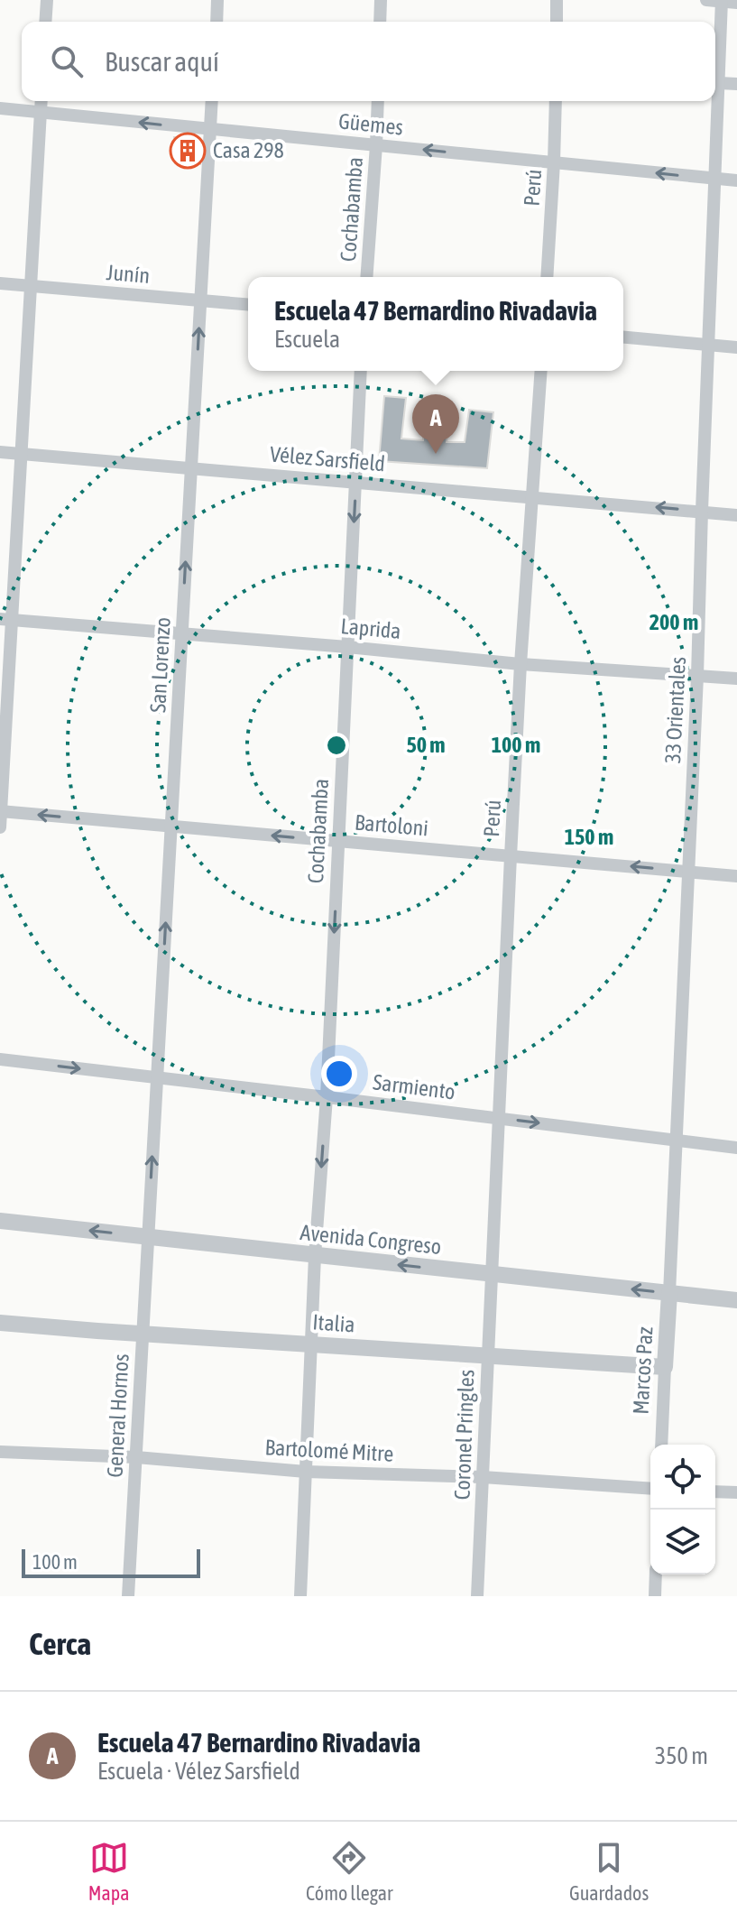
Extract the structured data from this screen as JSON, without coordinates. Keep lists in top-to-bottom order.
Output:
{
  "streets": {
    "street": [
      "Güemes",
      "Perú",
      "Cochabamba",
      "Junín",
      "Vélez Sarsfield",
      "Laprida",
      "San Lorenzo",
      "33 Orientales",
      "Bartoloni",
      "Sarmiento",
      "Avenida Congreso",
      "Italia",
      "Marcos Paz",
      "General Hornos",
      "Coronel Pringles",
      "Bartolomé Mitre"
    ]
  },
  "crossings": [
    ["Güemes", "Perú"],
    ["Güemes", "Cochabamba"],
    ["Güemes", "San Lorenzo"],
    ["Güemes", "33 Orientales"],
    ["Perú", "Vélez Sarsfield"],
    ["Perú", "Laprida"],
    ["Perú", "Bartoloni"],
    ["Perú", "Sarmiento"],
    ["Perú", "Avenida Congreso"],
    ["Perú", "Coronel Pringles"],
    ["Cochabamba", "Vélez Sarsfield"],
    ["Cochabamba", "Laprida"],
    ["Cochabamba", "Bartoloni"],
    ["Cochabamba", "Sarmiento"],
    ["Cochabamba", "Avenida Congreso"],
    ["Cochabamba", "Italia"],
    ["Cochabamba", "Bartolomé Mitre"],
    ["Junín", "San Lorenzo"],
    ["Vélez Sarsfield", "San Lorenzo"],
    ["Vélez Sarsfield", "33 Orientales"],
    ["Laprida", "San Lorenzo"],
    ["Laprida", "33 Orientales"],
    ["San Lorenzo", "Bartoloni"],
    ["San Lorenzo", "Sarmiento"],
    ["San Lorenzo", "Avenida Congreso"],
    ["San Lorenzo", "General Hornos"],
    ["33 Orientales", "Bartoloni"],
    ["33 Orientales", "Sarmiento"],
    ["33 Orientales", "Avenida Congreso"],
    ["33 Orientales", "Marcos Paz"],
    ["Avenida Congreso", "Marcos Paz"],
    ["Avenida Congreso", "General Hornos"],
    ["Avenida Congreso", "Coronel Pringles"],
    ["Italia", "Marcos Paz"],
    ["Italia", "General Hornos"],
    ["Italia", "Coronel Pringles"],
    ["General Hornos", "Bartolomé Mitre"],
    ["Coronel Pringles", "Bartolomé Mitre"]
  ],
  "one_way": [
    "Güemes",
    "Cochabamba",
    "San Lorenzo",
    "Bartoloni",
    "Sarmiento",
    "Avenida Congreso"
  ],
  "places": {
    "building": ["Casa 298"]
  },
  "scale_bar": "100 m",
  "page": {
    "search": "Buscar aquí",
    "popup": ["Escuela 47 Bernardino Rivadavia", "Escuela"],
    "pins": "A",
    "scale": "100 m",
    "heading": "Cerca",
    "list": [
      {
        "mark": "A",
        "name": "Escuela 47 Bernardino Rivadavia",
        "note": "Escuela · Vélez Sarsfield",
        "value": "350 m"
      }
    ],
    "nav": ["Mapa", "Cómo llegar", "Guardados"]
  },
  "rings": [
    "200 m",
    "50 m",
    "100 m",
    "150 m"
  ]
}
